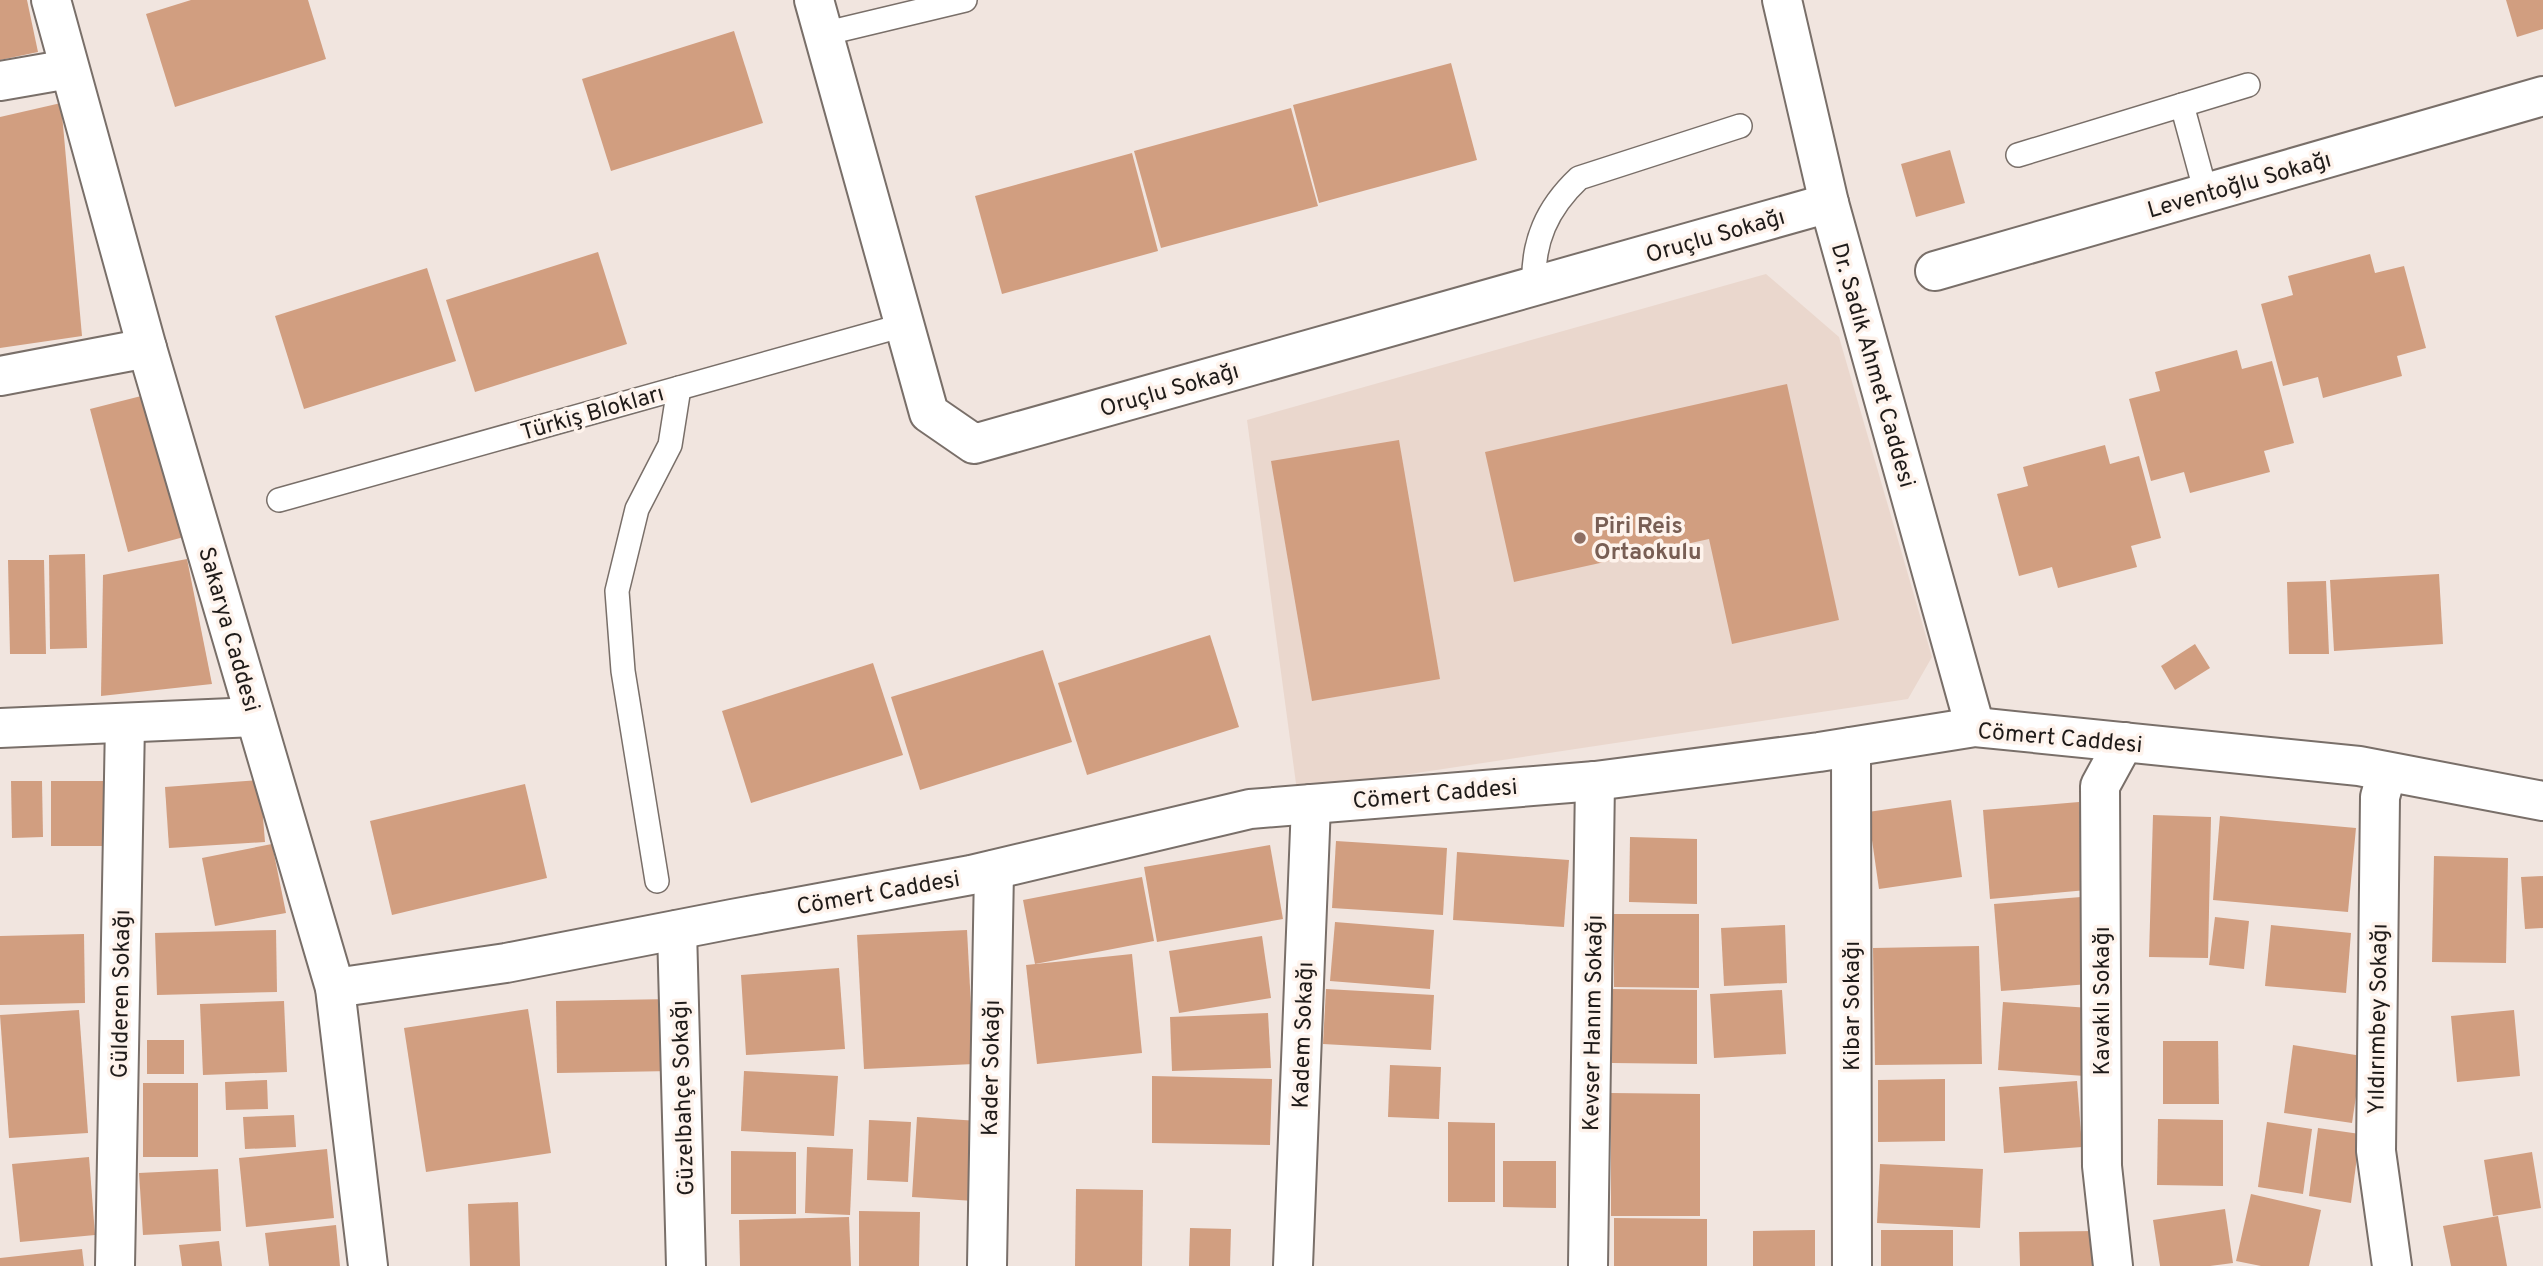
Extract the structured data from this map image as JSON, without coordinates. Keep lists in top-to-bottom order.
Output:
{
  "streets": {
    "street": [
      "Leventoğlu Sokağı",
      "Oruçlu Sokağı",
      "Dr. Sadık Ahmet Caddesi",
      "Sakarya Caddesi",
      "Cömert Caddesi",
      "Gülderen Sokağı",
      "Kavaklı Sokağı",
      "Kibar Sokağı",
      "Yıldırımbey Sokağı",
      "Kevser Hanım Sokağı",
      "Kadem Sokağı",
      "Kader Sokağı",
      "Güzelbahçe Sokağı"
    ],
    "lane": ["Türkiş Blokları"]
  },
  "crossings": [
    ["Oruçlu Sokağı", "Dr. Sadık Ahmet Caddesi"],
    ["Oruçlu Sokağı", "Türkiş Blokları"],
    ["Dr. Sadık Ahmet Caddesi", "Cömert Caddesi"],
    ["Sakarya Caddesi", "Cömert Caddesi"],
    ["Cömert Caddesi", "Kavaklı Sokağı"],
    ["Cömert Caddesi", "Kibar Sokağı"],
    ["Cömert Caddesi", "Yıldırımbey Sokağı"],
    ["Cömert Caddesi", "Kevser Hanım Sokağı"],
    ["Cömert Caddesi", "Kadem Sokağı"],
    ["Cömert Caddesi", "Kader Sokağı"],
    ["Cömert Caddesi", "Güzelbahçe Sokağı"]
  ],
  "places": ["Piri Reis Ortaokulu"]
}
